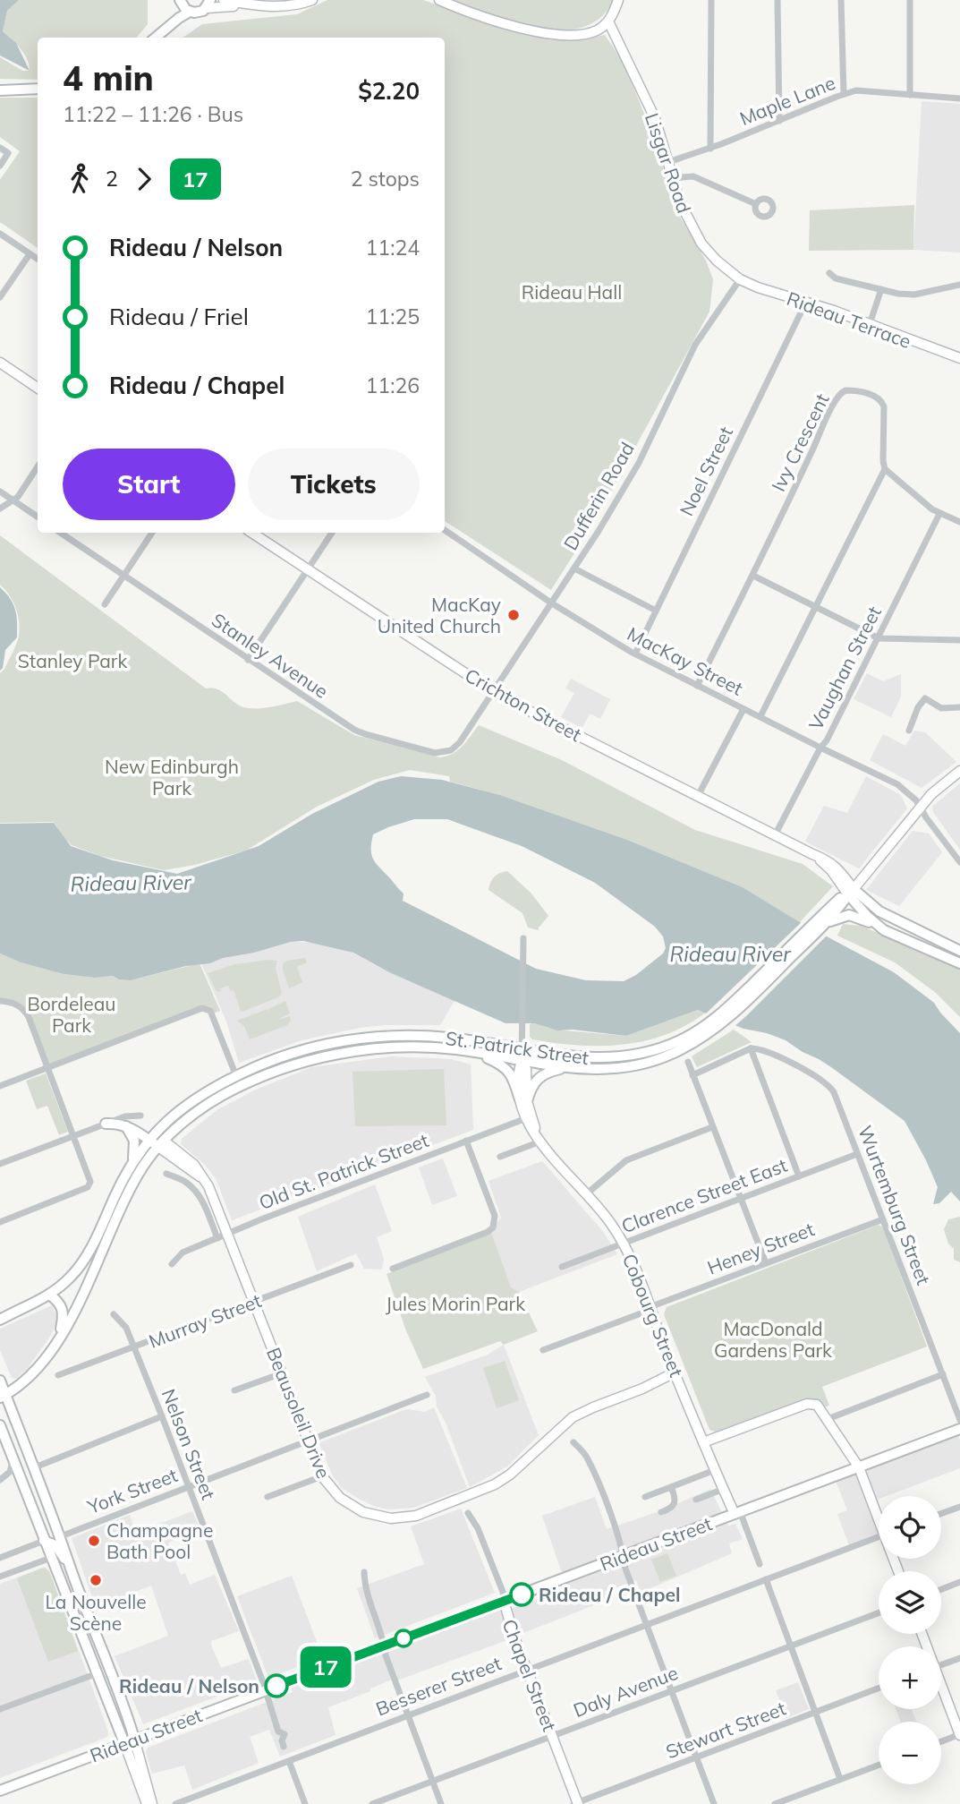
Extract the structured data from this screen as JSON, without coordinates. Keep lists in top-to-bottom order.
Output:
{
  "streets": {
    "main road": ["St. Patrick Street", "Rideau Street"],
    "street": [
      "Maple Lane",
      "Lisgar Road",
      "Rideau Terrace",
      "Ivy Crescent",
      "Noel Street",
      "Dufferin Road",
      "Stanley Avenue",
      "MacKay Street",
      "Vaughan Street",
      "Crichton Street",
      "Old St. Patrick Street",
      "Clarence Street East",
      "Wurtemburg Street",
      "Heney Street",
      "Cobourg Street",
      "Murray Street",
      "Beausoleil Drive",
      "Nelson Street",
      "York Street",
      "Chapel Street",
      "Besserer Street",
      "Daly Avenue",
      "Stewart Street"
    ]
  },
  "crossings": [
    ["Maple Lane", "Lisgar Road"],
    ["Lisgar Road", "Rideau Terrace"],
    ["Lisgar Road", "Dufferin Road"],
    ["Rideau Terrace", "Noel Street"],
    ["Rideau Terrace", "Dufferin Road"],
    ["Ivy Crescent", "MacKay Street"],
    ["Noel Street", "MacKay Street"],
    ["Dufferin Road", "Stanley Avenue"],
    ["Dufferin Road", "MacKay Street"],
    ["Dufferin Road", "Crichton Street"],
    ["MacKay Street", "Vaughan Street"],
    ["Vaughan Street", "Crichton Street"],
    ["Crichton Street", "St. Patrick Street"],
    ["St. Patrick Street", "Cobourg Street"],
    ["St. Patrick Street", "Beausoleil Drive"],
    ["Old St. Patrick Street", "Cobourg Street"],
    ["Old St. Patrick Street", "Beausoleil Drive"],
    ["Clarence Street East", "Wurtemburg Street"],
    ["Clarence Street East", "Cobourg Street"],
    ["Wurtemburg Street", "Heney Street"],
    ["Heney Street", "Cobourg Street"],
    ["Cobourg Street", "Beausoleil Drive"],
    ["Cobourg Street", "Rideau Street"],
    ["Murray Street", "Beausoleil Drive"],
    ["Murray Street", "Nelson Street"],
    ["Beausoleil Drive", "York Street"],
    ["Nelson Street", "York Street"],
    ["Nelson Street", "Rideau Street"],
    ["Rideau Street", "Chapel Street"],
    ["Chapel Street", "Besserer Street"],
    ["Chapel Street", "Daly Avenue"],
    ["Chapel Street", "Stewart Street"]
  ],
  "water": ["Rideau River"],
  "parks": [
    "Rideau Hall",
    "Stanley Park",
    "New Edinburgh Park",
    "Bordeleau Park",
    "Jules Morin Park",
    "MacDonald Gardens Park"
  ],
  "places": [
    "MacKay United Church",
    "Champagne Bath Pool",
    "La Nouvelle Scène",
    "Rideau / Chapel",
    "Rideau / Nelson"
  ],
  "lines": ["bus line 17"],
  "page": {
    "on_map": "17",
    "heading": ["4 min", "11:22 – 11:26 · Bus", "$2.20"],
    "legs": ["2", "17", "2 stops"],
    "list": [
      {
        "name": "Rideau / Nelson",
        "value": "11:24"
      },
      {
        "name": "Rideau / Friel",
        "value": "11:25"
      },
      {
        "name": "Rideau / Chapel",
        "value": "11:26"
      }
    ],
    "buttons": ["Start", "Tickets"],
    "map_buttons": ["+", "−"]
  }
}
